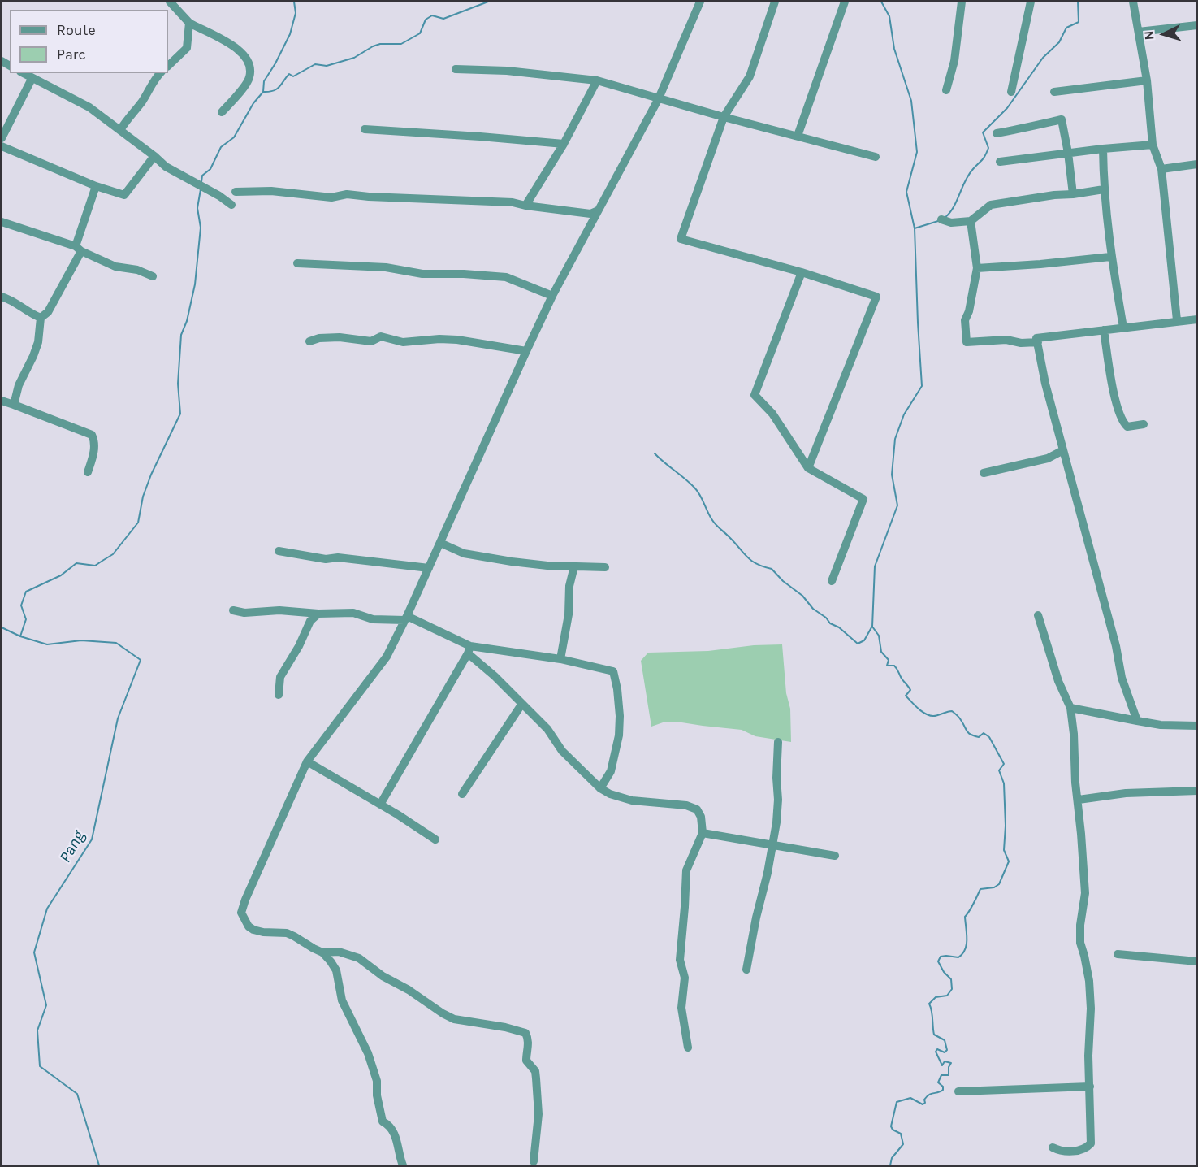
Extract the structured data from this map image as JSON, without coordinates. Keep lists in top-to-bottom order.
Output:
{
  "water": ["Pang"],
  "legend": ["Route", "Parc"],
  "north": "left"
}
